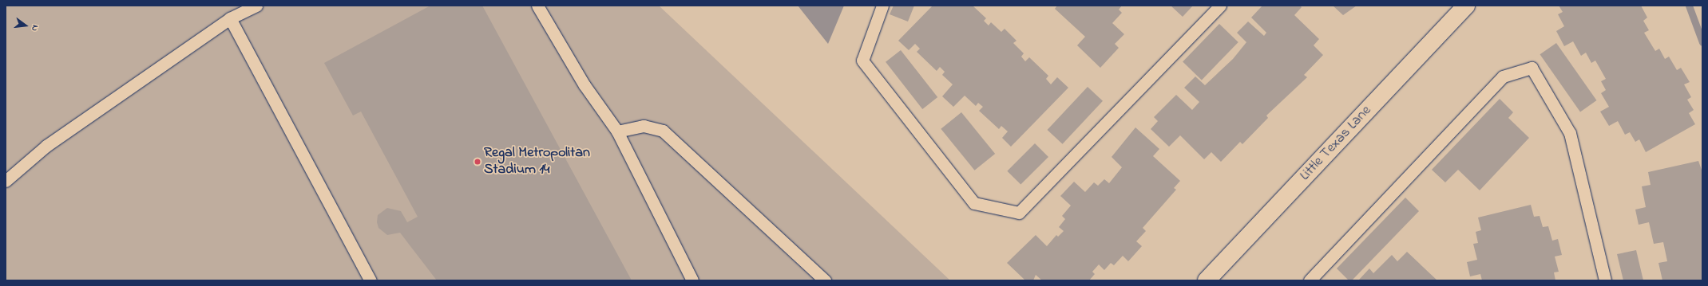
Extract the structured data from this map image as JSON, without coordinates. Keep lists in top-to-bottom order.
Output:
{
  "streets": {
    "street": ["Little Texas Lane"]
  },
  "places": ["Regal Metropolitan Stadium 14"],
  "north": "right"
}
